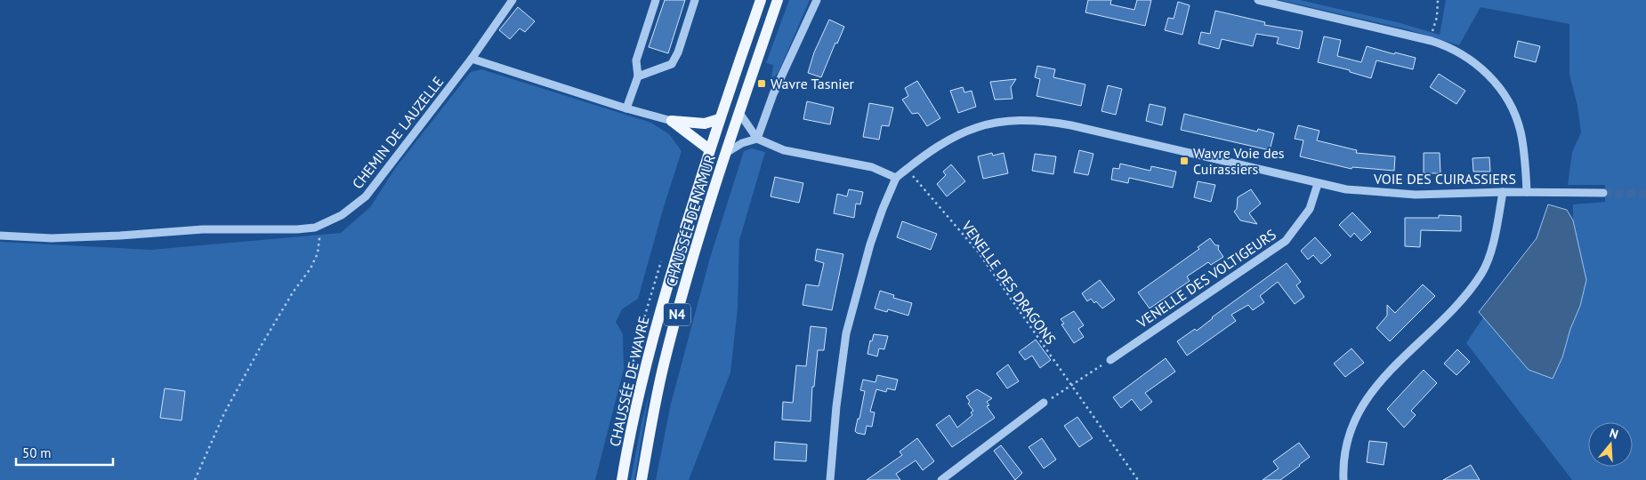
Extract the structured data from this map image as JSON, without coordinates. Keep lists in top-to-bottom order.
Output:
{
  "streets": {
    "main road": ["CHAUSSÉE DE NAMUR", "N4", "CHAUSSÉE DE WAVRE"],
    "street": ["CHEMIN DE LAUZELLE", "VOIE DES CUIRASSIERS", "VENELLE DES VOLTIGEURS"],
    "path": ["VENELLE DES DRAGONS"]
  },
  "crossings": [
    ["VOIE DES CUIRASSIERS", "VENELLE DES VOLTIGEURS"],
    ["CHAUSSÉE DE NAMUR", "CHAUSSÉE DE WAVRE"]
  ],
  "places": {
    "transit": ["Wavre Tasnier", "Wavre Voie des Cuirassiers"]
  },
  "scale_bar": "50 m",
  "north": "top"
}
